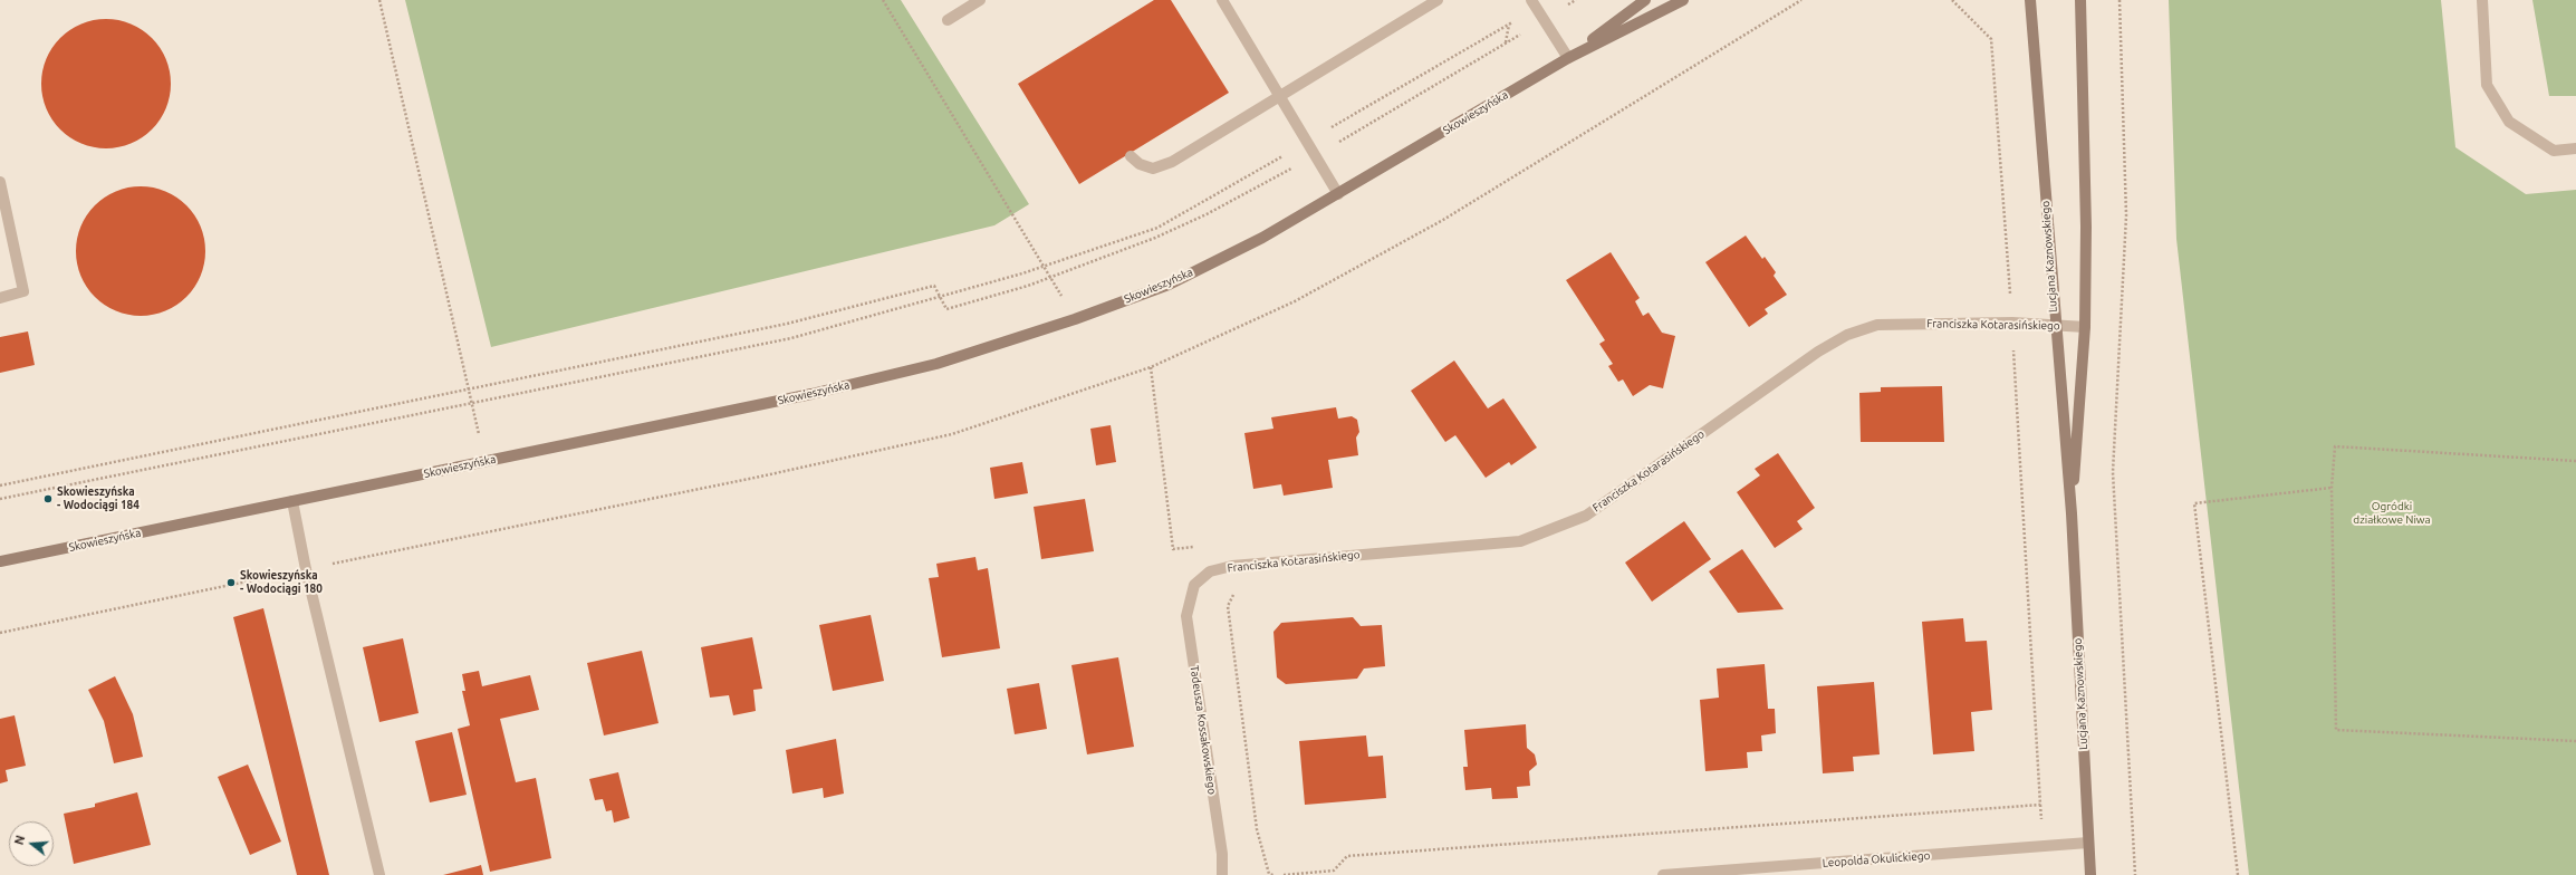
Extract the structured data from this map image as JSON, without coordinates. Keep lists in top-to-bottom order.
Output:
{
  "streets": {
    "street": [
      "Skowieszyńska",
      "Lucjana Kaznowskiego",
      "Franciszka Kotarasińskiego",
      "Tadeusza Kossakowskiego",
      "Leopolda Okulickiego"
    ]
  },
  "crossings": [
    ["Lucjana Kaznowskiego", "Franciszka Kotarasińskiego"],
    ["Lucjana Kaznowskiego", "Leopolda Okulickiego"],
    ["Franciszka Kotarasińskiego", "Tadeusza Kossakowskiego"]
  ],
  "parks": ["Ogródki działkowe Niwa"],
  "places": ["Skowieszyńska - Wodociągi 184", "Skowieszyńska - Wodociągi 180"],
  "north": "left"
}
